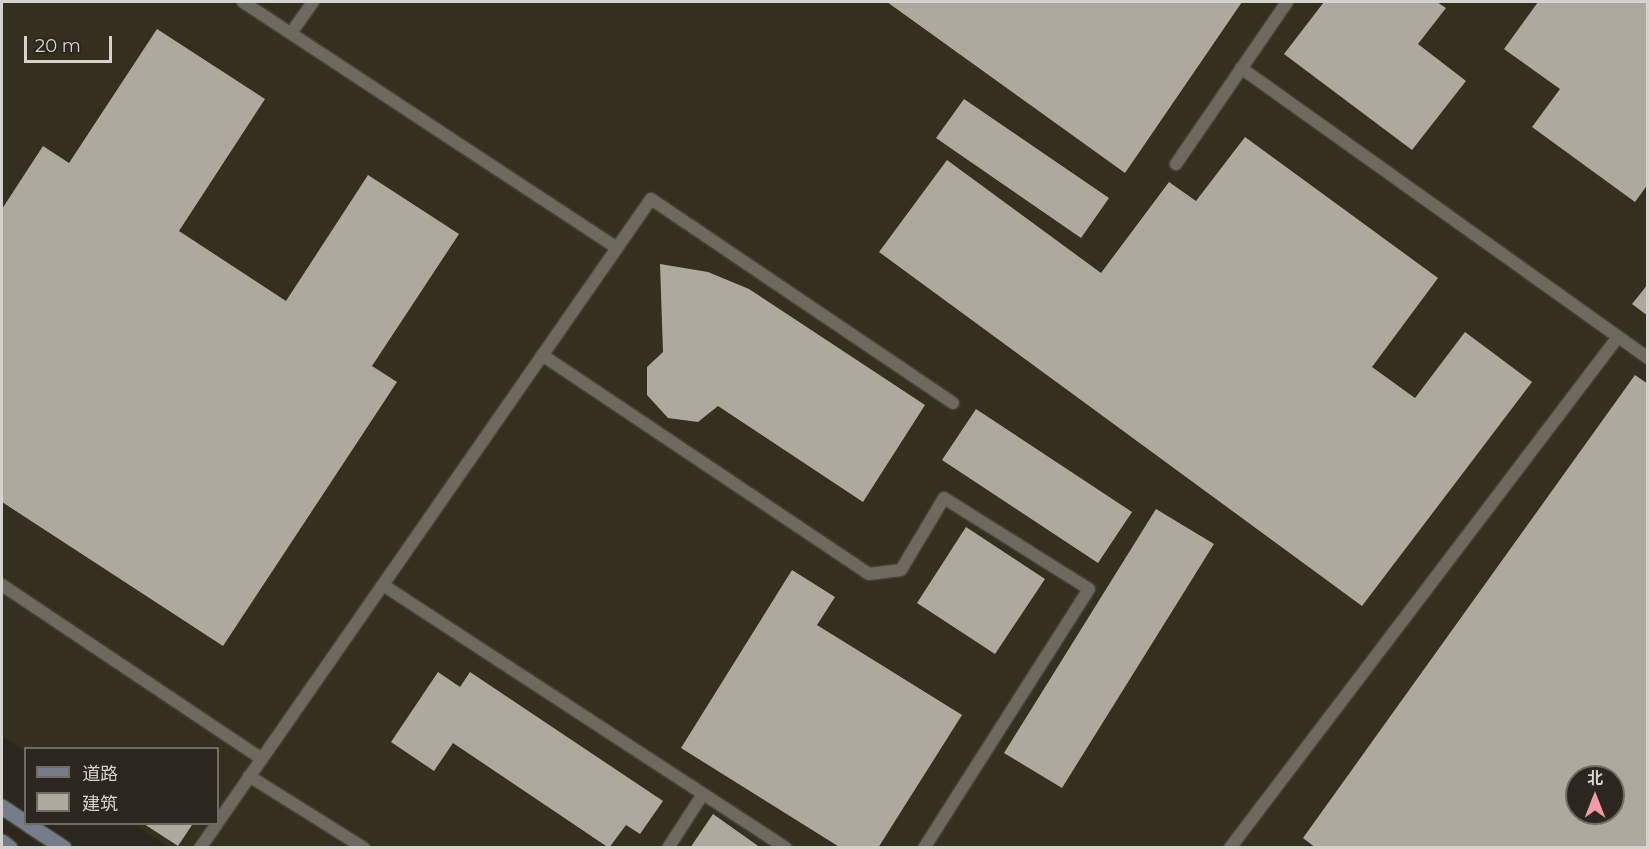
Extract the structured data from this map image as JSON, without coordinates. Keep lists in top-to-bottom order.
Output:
{
  "legend": ["道路", "建筑"],
  "scale_bar": "20 m",
  "north": "top"
}
